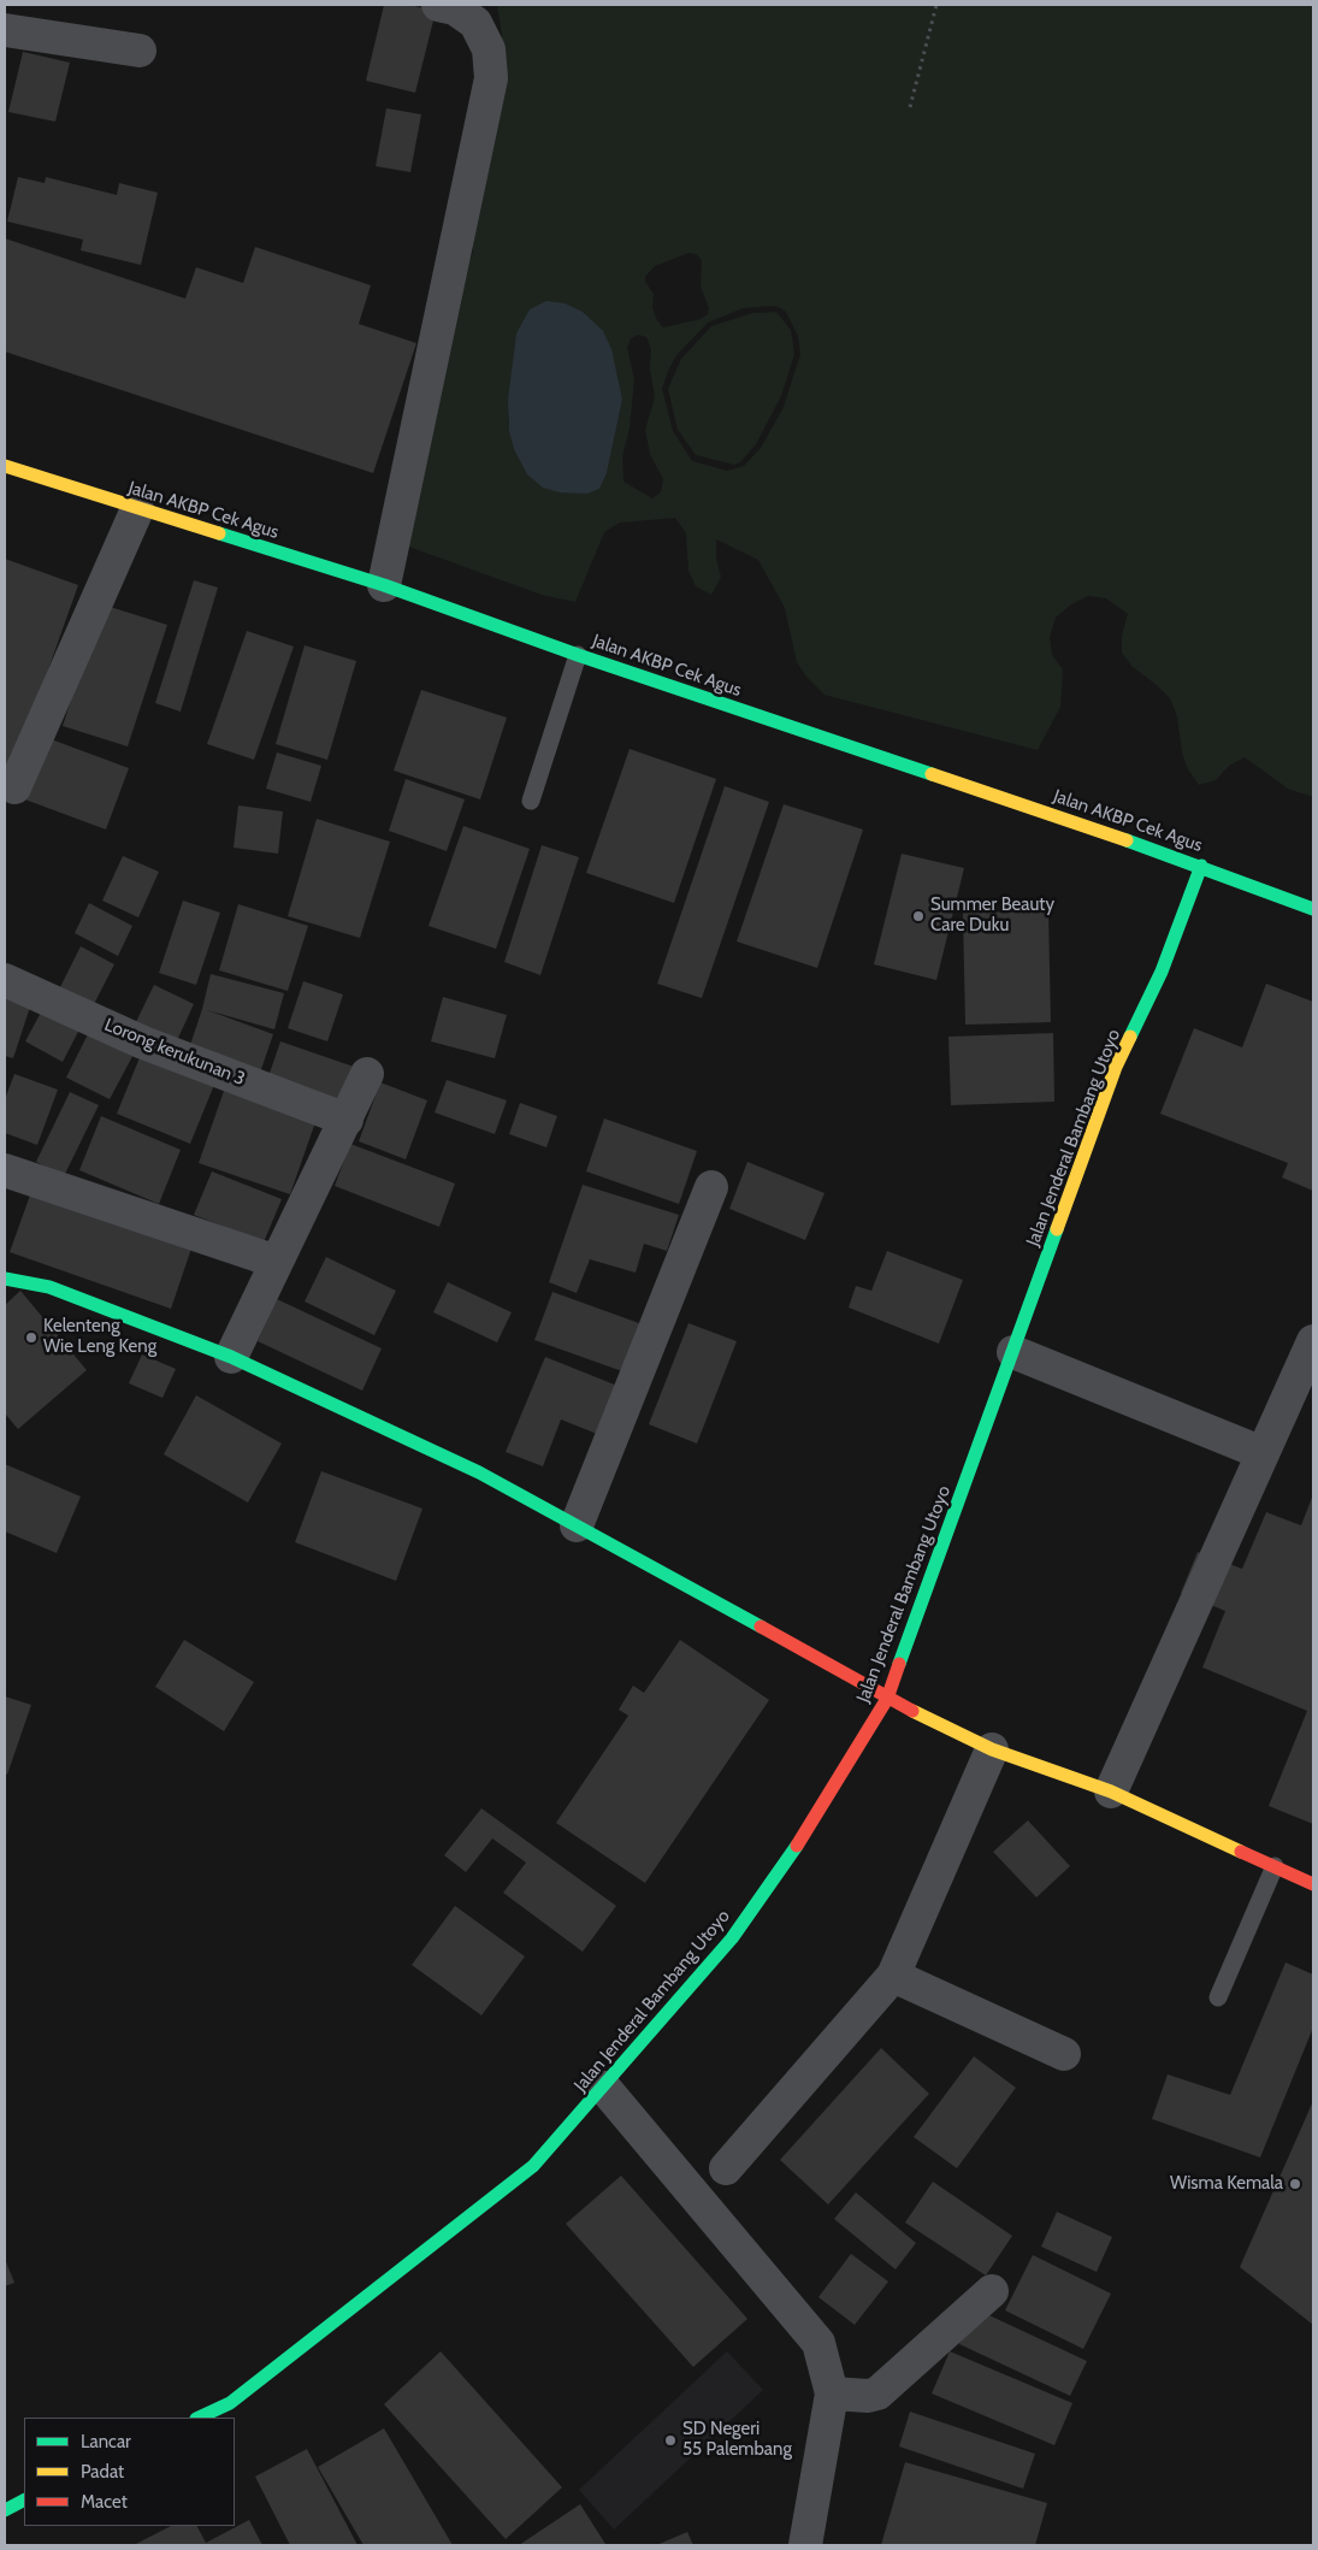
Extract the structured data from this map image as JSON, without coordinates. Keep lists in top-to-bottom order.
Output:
{
  "streets": {
    "street": ["Jalan AKBP Cek Agus", "Lorong kerukunan 3", "Jalan Jenderal Bambang Utoyo"]
  },
  "crossings": [
    ["Jalan AKBP Cek Agus", "Jalan Jenderal Bambang Utoyo"]
  ],
  "places": [
    "Summer Beauty Care Duku",
    "Kelenteng Wie Leng Keng",
    "Wisma Kemala",
    "SD Negeri 55 Palembang"
  ],
  "legend": ["Lancar", "Padat", "Macet"]
}
